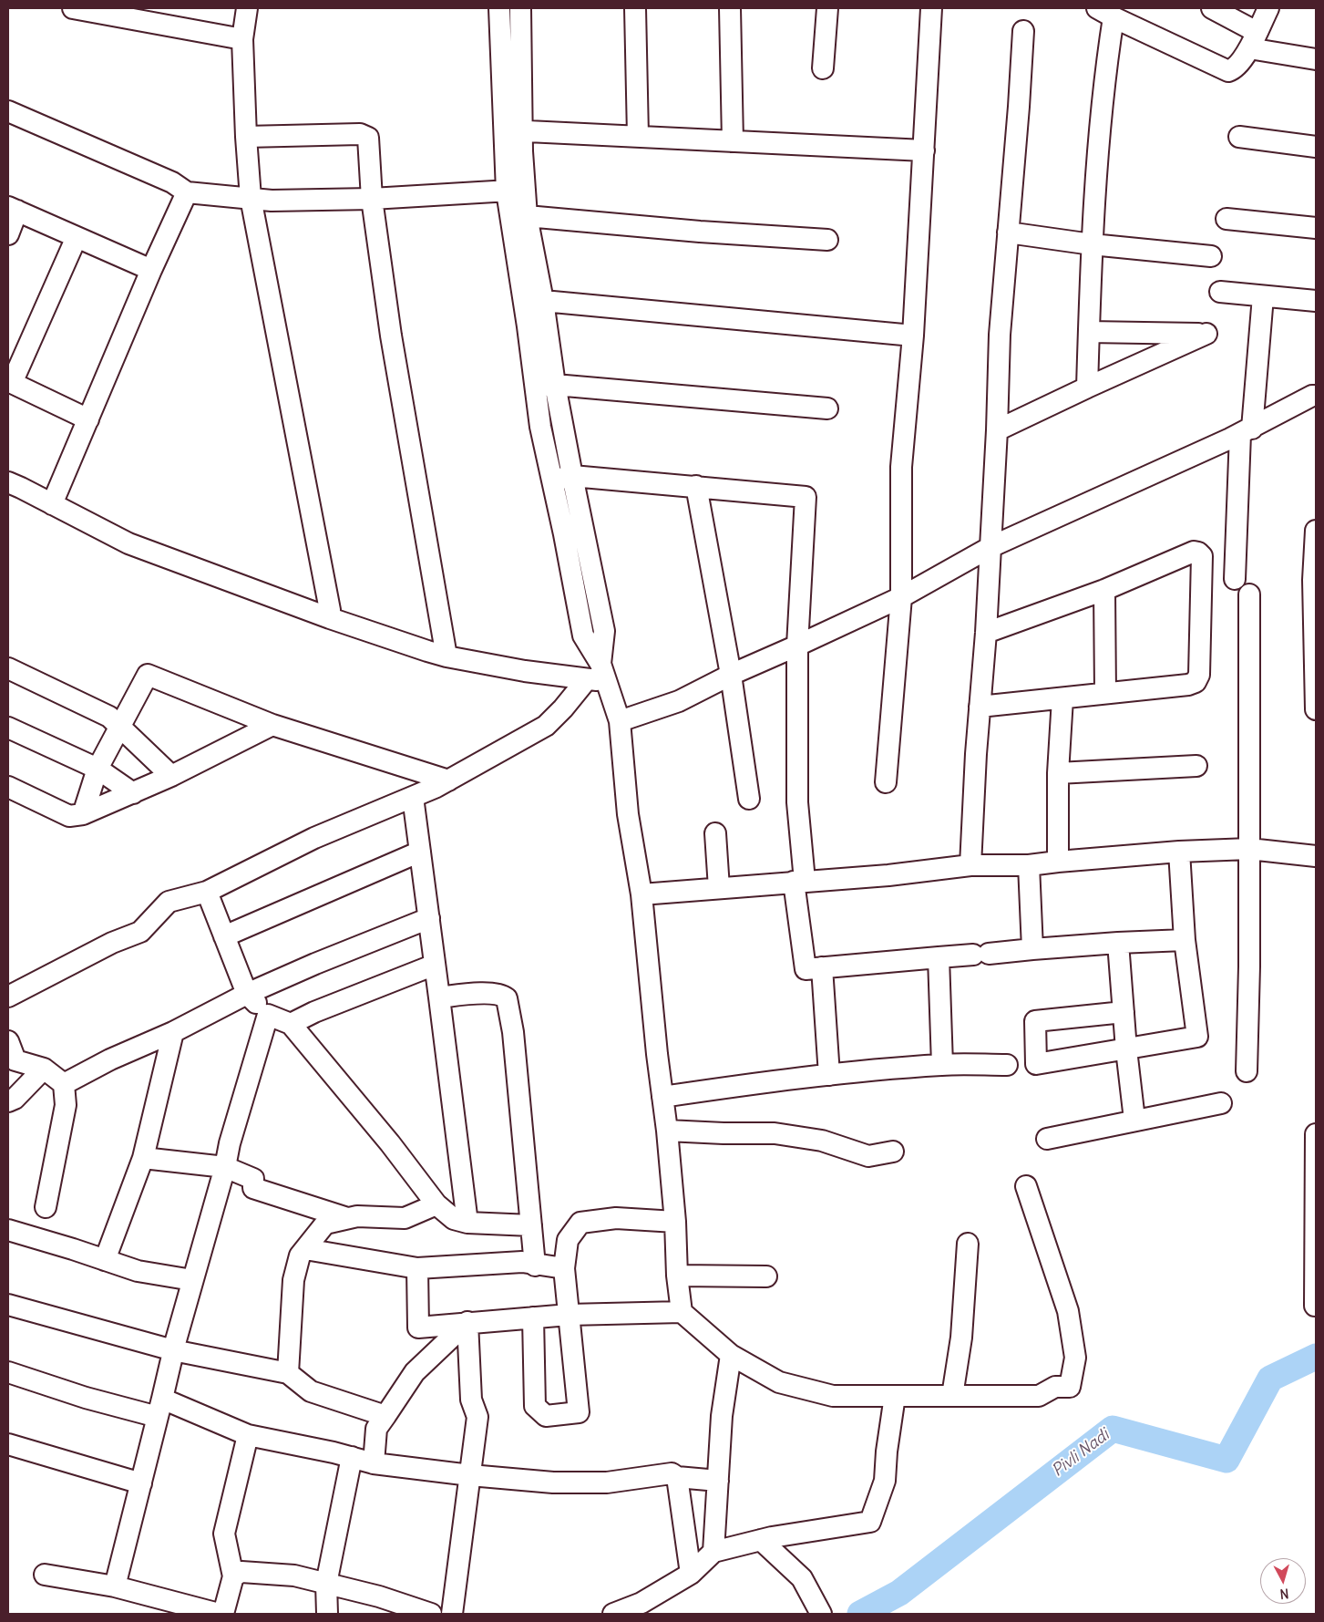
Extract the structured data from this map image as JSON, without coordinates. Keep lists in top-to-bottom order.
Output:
{
  "water": ["Pivli Nadi"],
  "north": "bottom"
}
